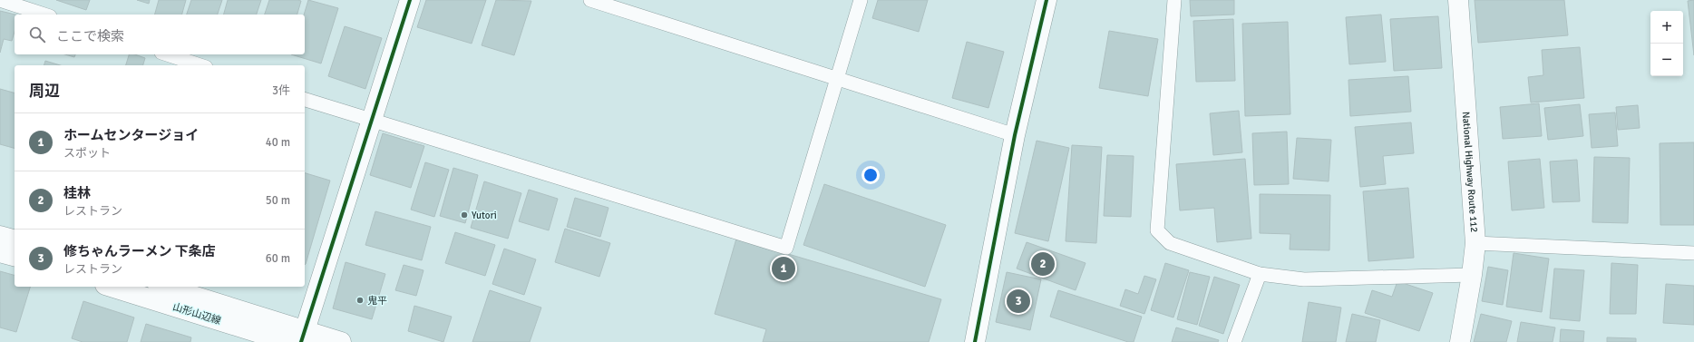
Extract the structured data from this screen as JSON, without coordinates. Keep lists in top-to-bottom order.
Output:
{
  "streets": {
    "main road": ["National Highway Route 112", "山形山辺線"]
  },
  "places": ["Yutori", "鬼平"],
  "page": {
    "map_buttons": ["+", "−"],
    "search": "ここで検索",
    "heading": ["周辺", "3件"],
    "list": [
      {
        "mark": "1",
        "name": "ホームセンタージョイ",
        "note": "スポット",
        "value": "40 m"
      },
      {
        "mark": "2",
        "name": "桂林",
        "note": "レストラン",
        "value": "50 m"
      },
      {
        "mark": "3",
        "name": "修ちゃんラーメン 下条店",
        "note": "レストラン",
        "value": "60 m"
      }
    ],
    "pins": ["2", "1", "3"]
  }
}
